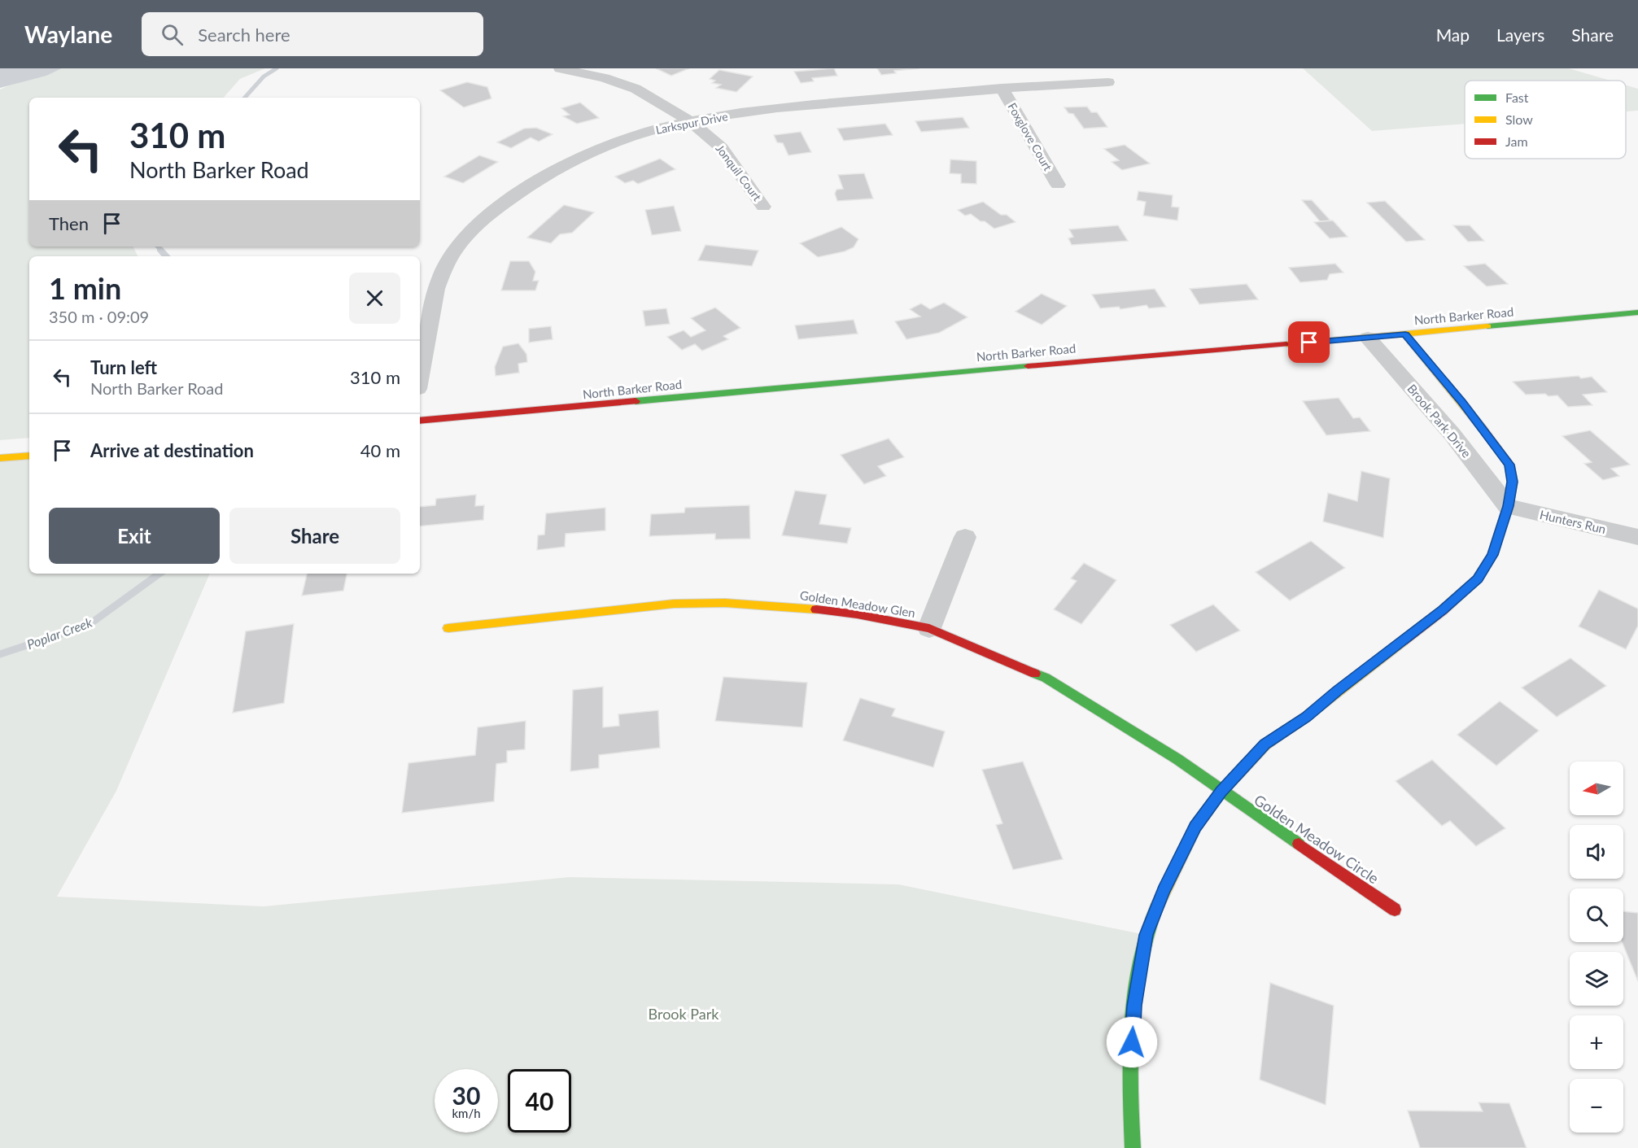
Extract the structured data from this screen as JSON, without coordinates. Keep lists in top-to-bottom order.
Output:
{
  "streets": {
    "street": [
      "Larkspur Drive",
      "Foxglove Court",
      "Jonquil Court",
      "North Barker Road",
      "Brook Park Drive",
      "Hunters Run",
      "Golden Meadow Glen",
      "Golden Meadow Circle"
    ]
  },
  "crossings": [
    ["Larkspur Drive", "Foxglove Court"],
    ["Larkspur Drive", "Jonquil Court"],
    ["North Barker Road", "Brook Park Drive"],
    ["Brook Park Drive", "Hunters Run"],
    ["Golden Meadow Glen", "Golden Meadow Circle"]
  ],
  "water": ["Poplar Creek"],
  "parks": ["Brook Park"],
  "legend": ["Fast", "Slow", "Jam"],
  "north": "left",
  "page": {
    "header": "Waylane",
    "search": "Search here",
    "nav": ["Map", "Layers", "Share"],
    "turn": ["310 m", "North Barker Road"],
    "then": "Then",
    "heading": ["1 min", "350 m · 09:09"],
    "list": [
      {
        "name": "Turn left",
        "note": "North Barker Road",
        "value": "310 m"
      },
      {
        "name": "Arrive at destination",
        "value": "40 m"
      }
    ],
    "buttons": ["Exit", "Share"],
    "map_buttons": ["+", "−"],
    "speed": "30 km/h",
    "limit": "40"
  }
}
